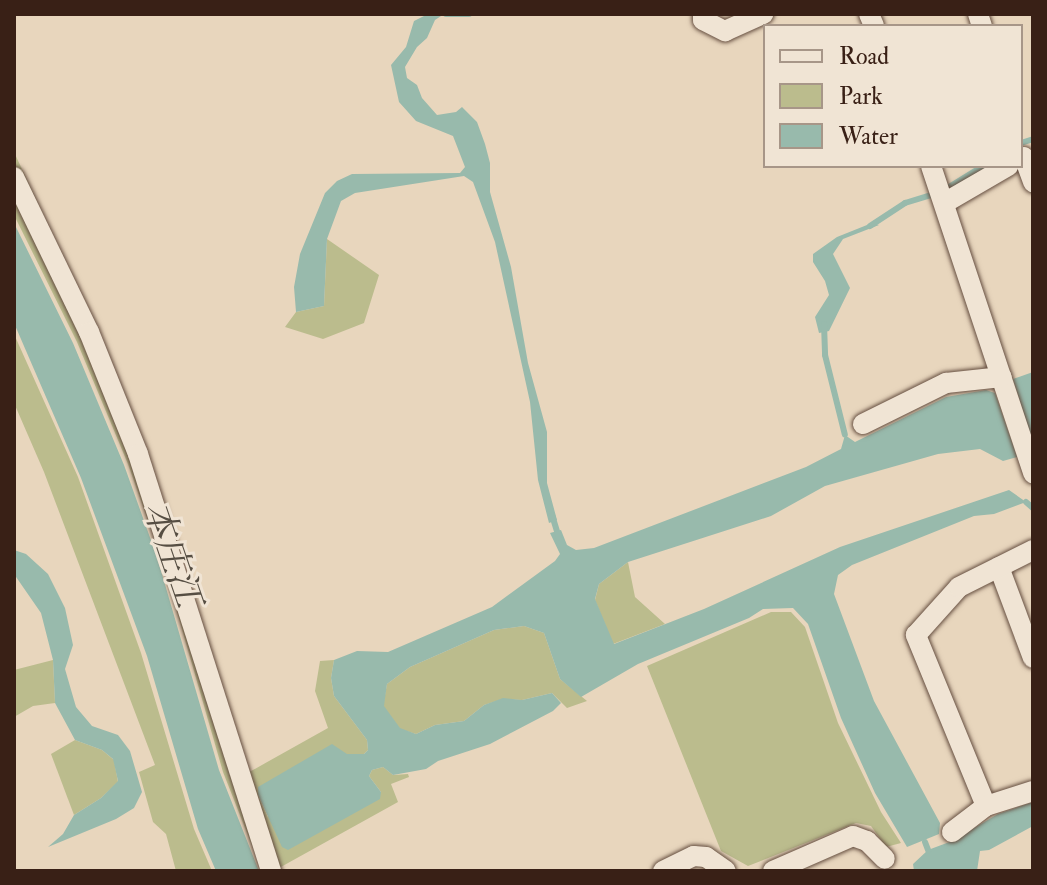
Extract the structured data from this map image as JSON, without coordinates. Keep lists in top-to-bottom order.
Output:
{
  "water": ["本庄江"],
  "legend": ["Road", "Park", "Water"]
}
